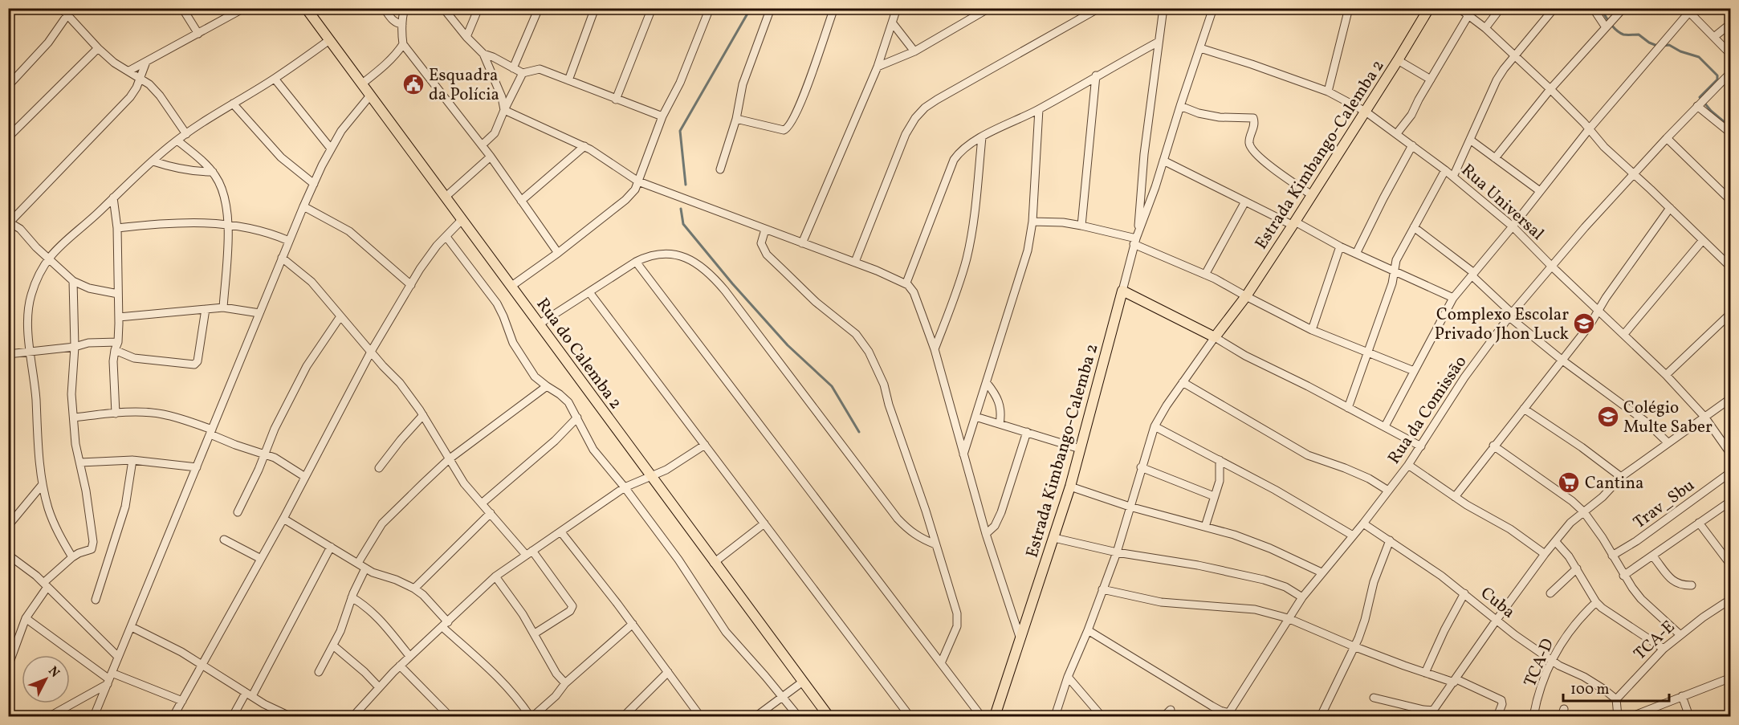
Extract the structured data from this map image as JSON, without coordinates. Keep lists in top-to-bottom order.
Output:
{
  "streets": {
    "main road": ["Estrada Kimbango-Calemba 2", "Rua do Calemba 2"],
    "street": [
      "Rua Universal",
      "Rua da Comissão",
      "Trav_Sbu",
      "Cuba",
      "TCA-E",
      "TCA-D"
    ]
  },
  "crossings": [
    ["Estrada Kimbango-Calemba 2", "Rua Universal"],
    ["Rua Universal", "Rua da Comissão"],
    ["Rua da Comissão", "Cuba"],
    ["Cuba", "TCA-E"],
    ["Cuba", "TCA-D"]
  ],
  "places": {
    "public building": ["Esquadra da Polícia"],
    "school or university": ["Complexo Escolar Privado Jhon Luck", "Colégio Multe Saber"],
    "supermarket": ["Cantina"]
  },
  "scale_bar": "100 m",
  "north": "top right"
}
